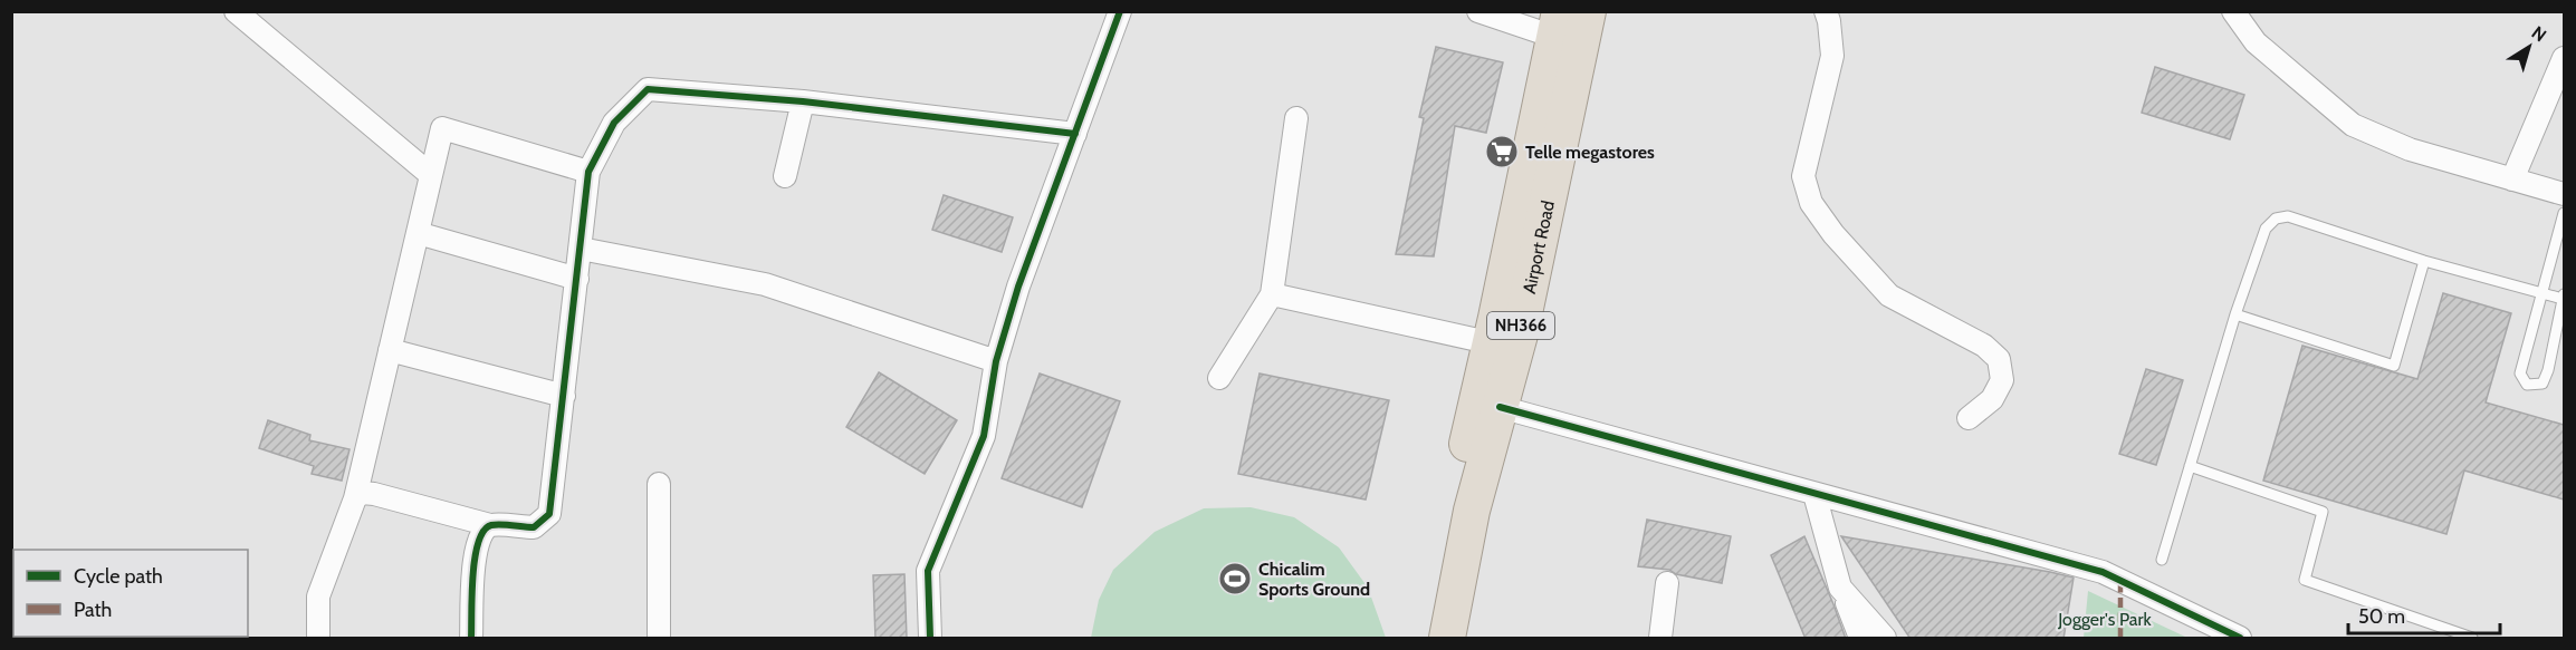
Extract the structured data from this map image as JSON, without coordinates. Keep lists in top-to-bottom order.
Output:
{
  "streets": {
    "highway": ["Airport Road", "NH366"]
  },
  "parks": ["Jogger's Park"],
  "places": {
    "supermarket": ["Telle megastores"],
    "sports": ["Chicalim Sports Ground"]
  },
  "legend": ["Cycle path", "Path"],
  "scale_bar": "50 m",
  "north": "top right"
}
